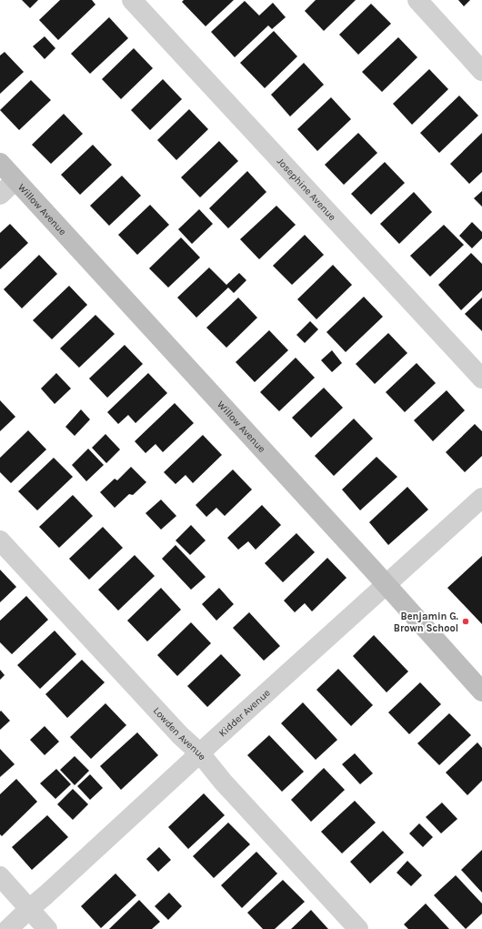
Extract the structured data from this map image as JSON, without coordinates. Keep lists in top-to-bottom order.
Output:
{
  "streets": {
    "street": [
      "Josephine Avenue",
      "Willow Avenue",
      "Kidder Avenue",
      "Lowden Avenue"
    ]
  },
  "crossings": [
    ["Willow Avenue", "Kidder Avenue"],
    ["Kidder Avenue", "Lowden Avenue"]
  ],
  "places": ["Benjamin G. Brown School"]
}
